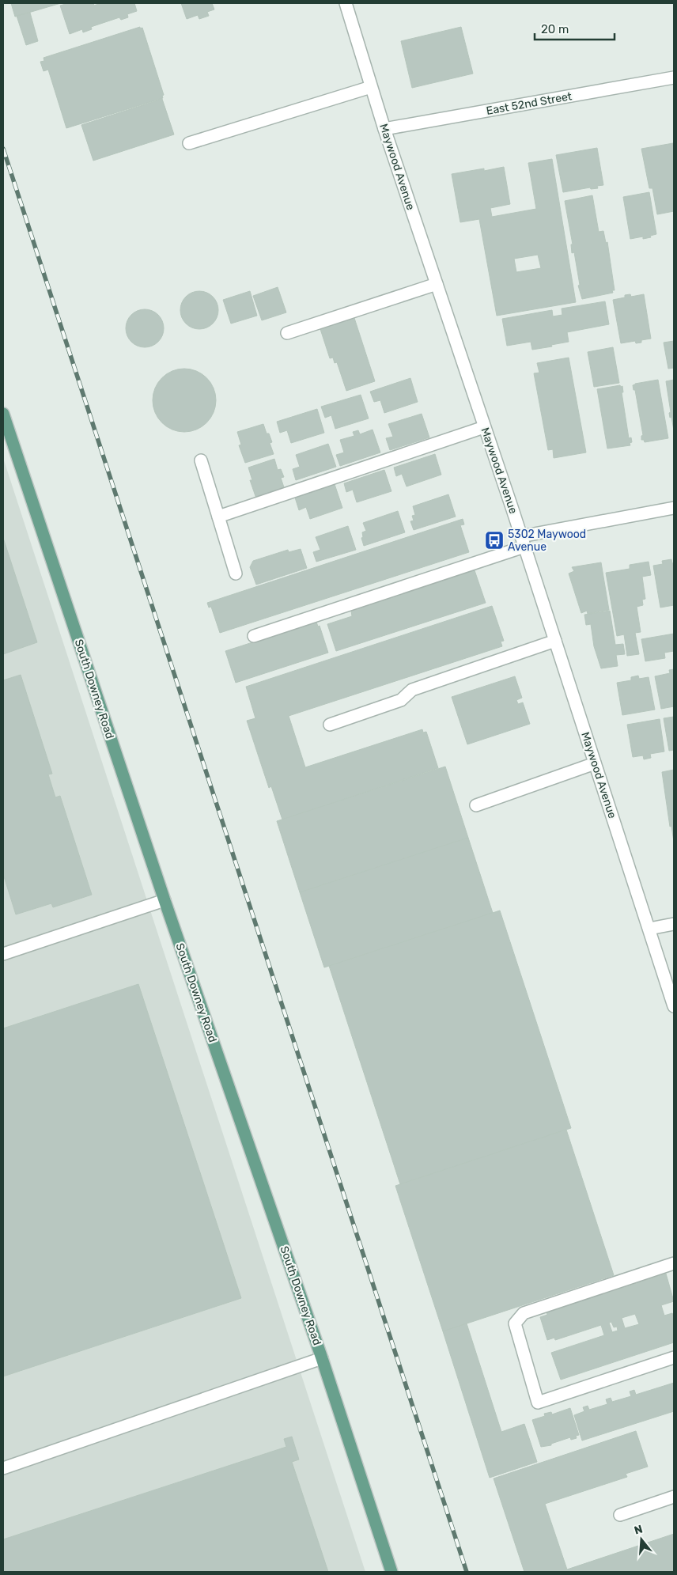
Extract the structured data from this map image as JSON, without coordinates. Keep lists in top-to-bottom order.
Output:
{
  "streets": {
    "main road": ["South Downey Road"],
    "street": ["East 52nd Street", "Maywood Avenue"]
  },
  "crossings": [
    ["East 52nd Street", "Maywood Avenue"]
  ],
  "places": {
    "bus stop": ["5302 Maywood Avenue"]
  },
  "scale_bar": "20 m",
  "north": "top"
}
